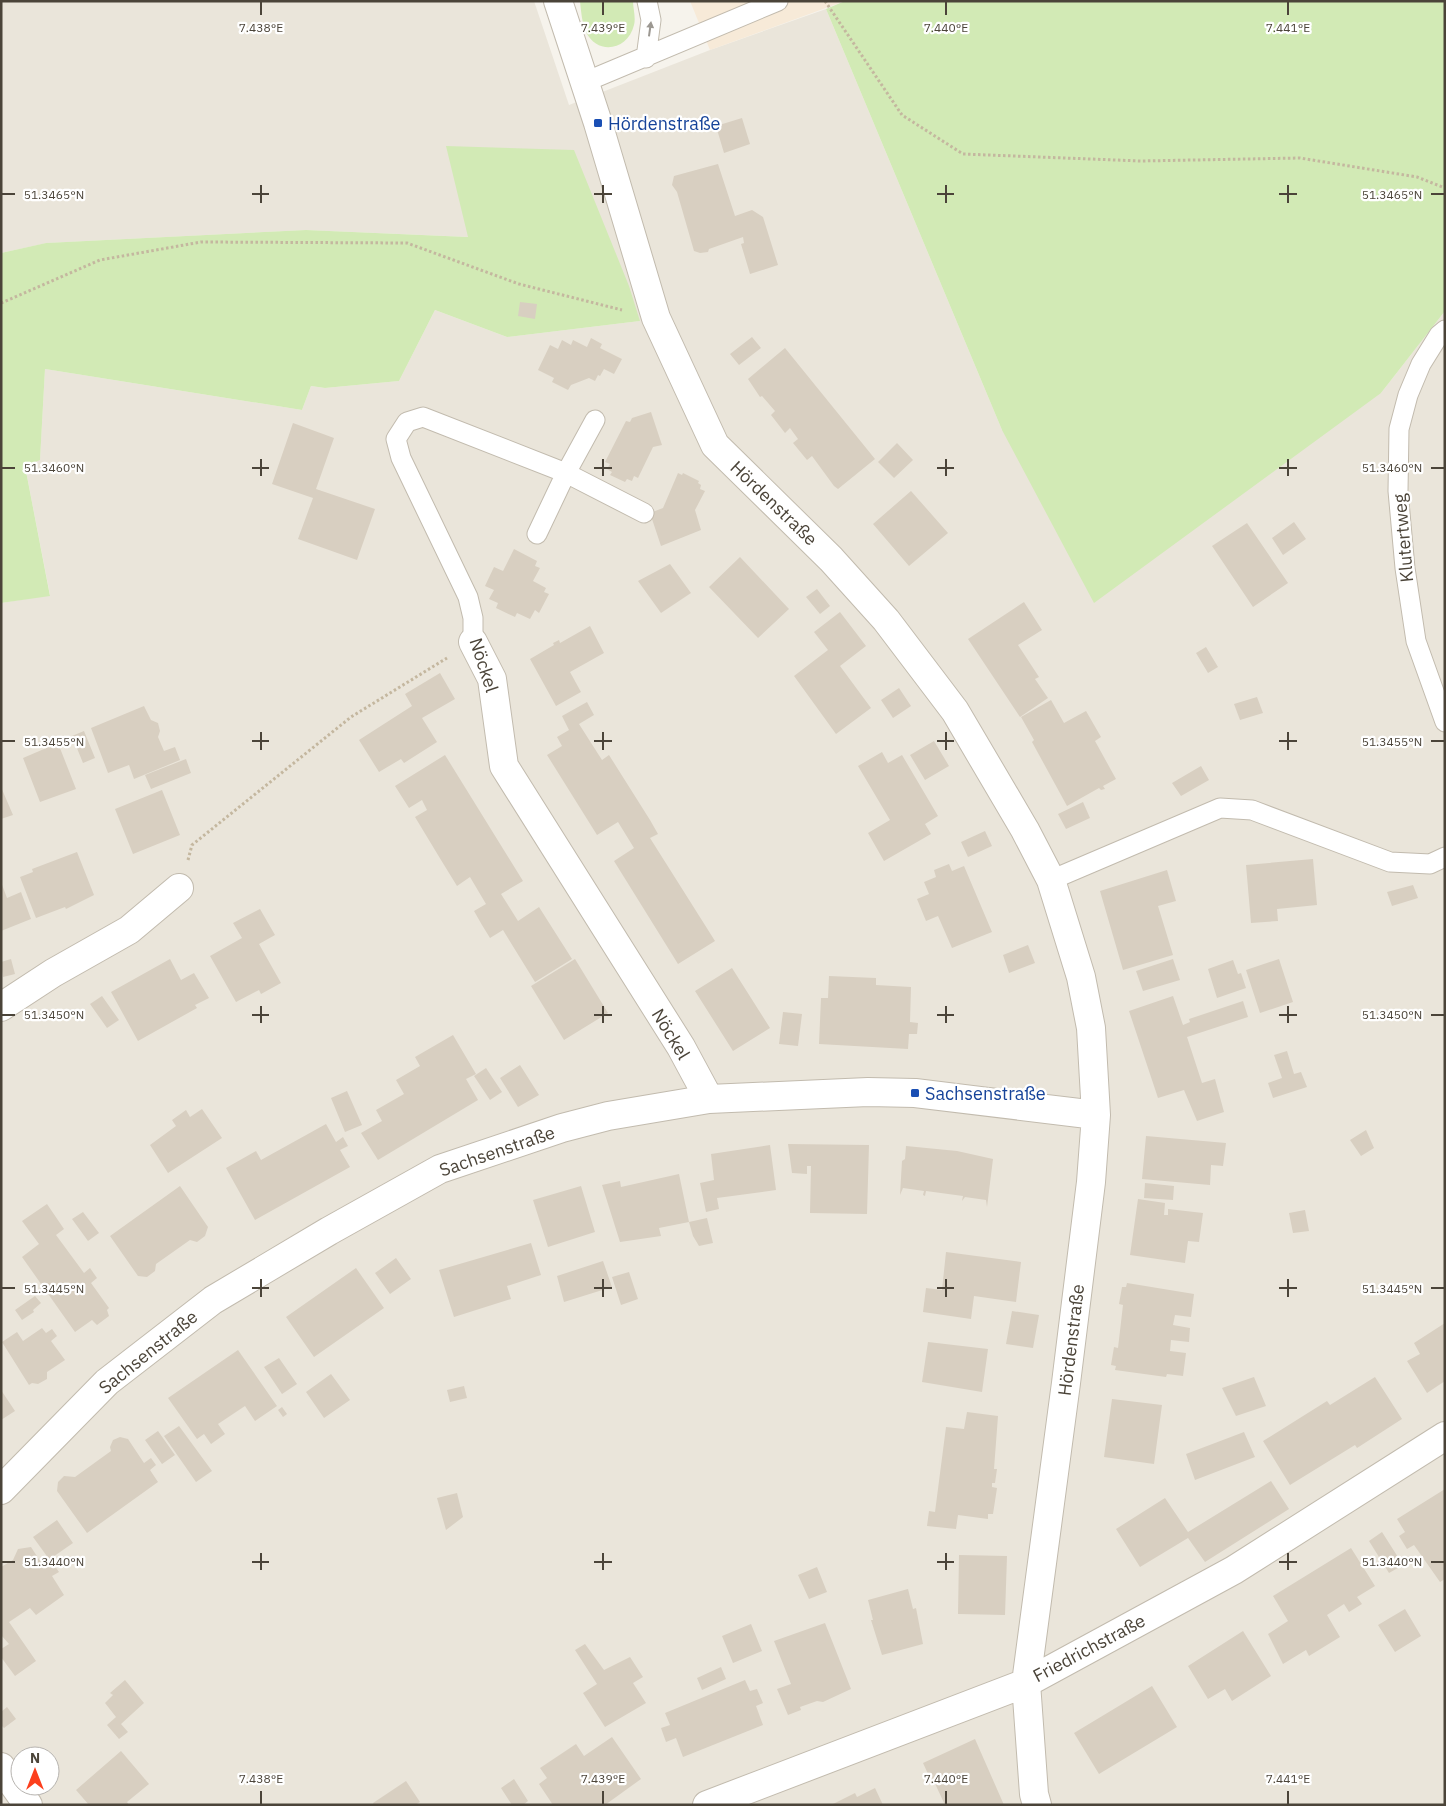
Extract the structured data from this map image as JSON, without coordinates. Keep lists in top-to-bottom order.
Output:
{
  "streets": {
    "street": [
      "Hördenstraße",
      "Nöckel",
      "Sachsenstraße",
      "Friedrichstraße"
    ],
    "lane": ["Klutertweg"]
  },
  "crossings": [
    ["Hördenstraße", "Sachsenstraße"],
    ["Hördenstraße", "Friedrichstraße"],
    ["Nöckel", "Sachsenstraße"]
  ],
  "places": {
    "transit": ["Hördenstraße", "Sachsenstraße"]
  },
  "north": "top",
  "coordinates": [
    "7.438°E",
    "7.439°E",
    "7.440°E",
    "7.441°E",
    "51.3465°N",
    "51.3460°N",
    "51.3455°N",
    "51.3450°N",
    "51.3445°N",
    "51.3440°N"
  ]
}
